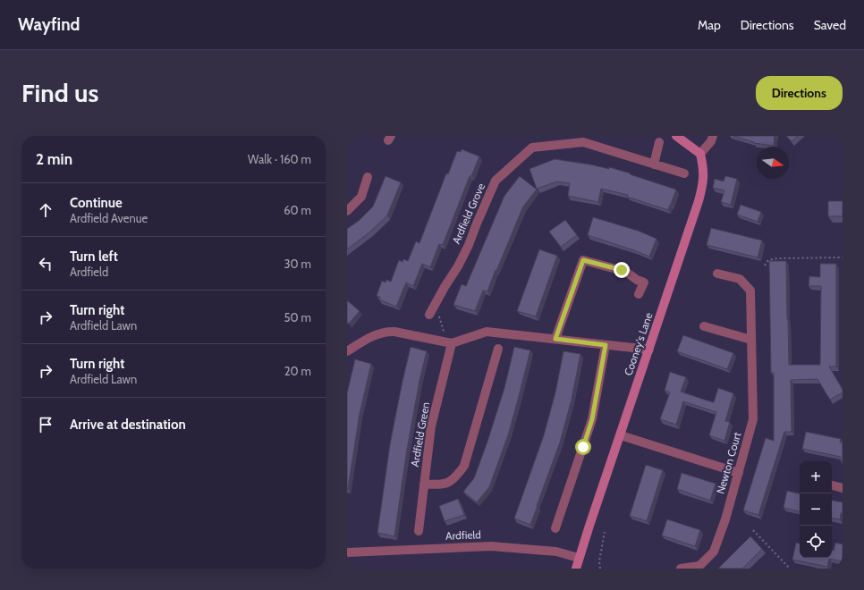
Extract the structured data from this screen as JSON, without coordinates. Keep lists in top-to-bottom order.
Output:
{
  "streets": {
    "street": [
      "Ardfield Grove",
      "Cooney's Lane",
      "Ardfield Green",
      "Newton Court",
      "Ardfield"
    ]
  },
  "crossings": [
    ["Cooney's Lane", "Ardfield"]
  ],
  "north": "right",
  "page": {
    "header": "Wayfind",
    "nav": ["Map", "Directions", "Saved"],
    "buttons": "Directions",
    "title": "Find us",
    "heading": ["2 min", "Walk · 160 m"],
    "list": [
      ["Continue", "Ardfield Avenue", "60 m"],
      ["Turn left", "Ardfield", "30 m"],
      ["Turn right", "Ardfield Lawn", "50 m"],
      ["Turn right", "Ardfield Lawn", "20 m"],
      "Arrive at destination"
    ],
    "map_buttons": ["+", "−"]
  }
}
